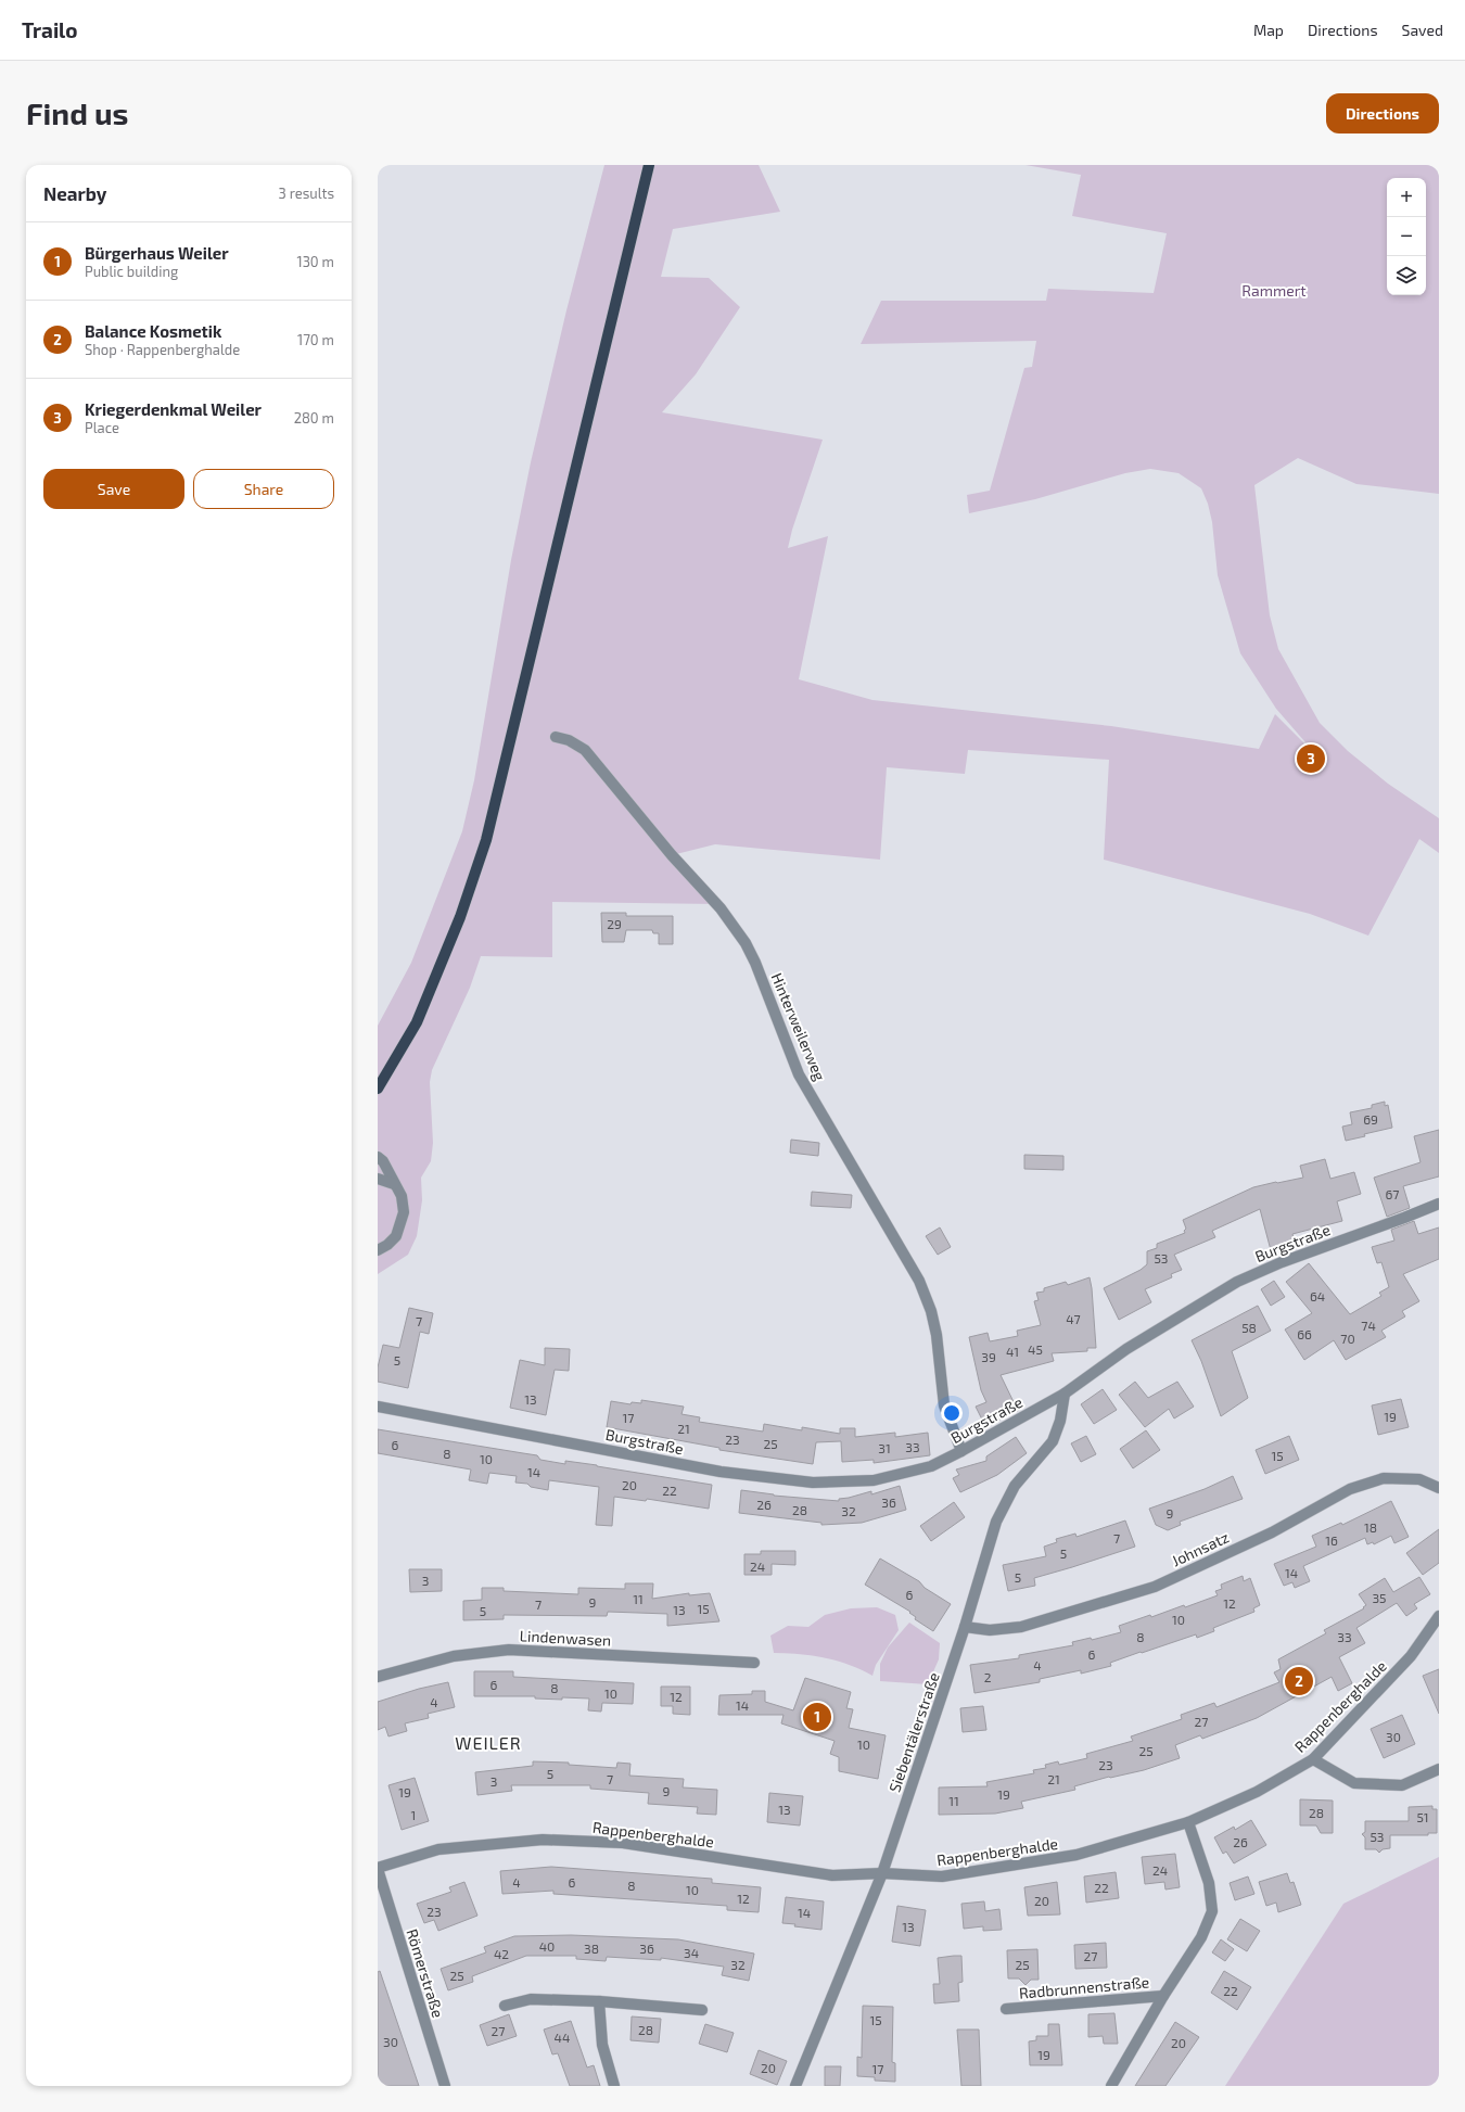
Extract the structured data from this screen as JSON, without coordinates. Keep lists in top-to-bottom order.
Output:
{
  "streets": {
    "street": [
      "Hinterweilerweg",
      "Burgstraße",
      "Johnsatz",
      "Lindenwasen",
      "Rappenberghalde",
      "Siebentälerstraße",
      "Römerstraße",
      "Radbrunnenstraße"
    ]
  },
  "crossings": [
    ["Hinterweilerweg", "Burgstraße"],
    ["Burgstraße", "Siebentälerstraße"],
    ["Johnsatz", "Siebentälerstraße"],
    ["Rappenberghalde", "Siebentälerstraße"],
    ["Rappenberghalde", "Römerstraße"],
    ["Rappenberghalde", "Radbrunnenstraße"]
  ],
  "districts": ["WEILER"],
  "parks": ["Rammert"],
  "house_numbers": [
    "29",
    "69",
    "67",
    "53",
    "64",
    "47",
    "7",
    "74",
    "58",
    "66",
    "70",
    "45",
    "41",
    "39",
    "5",
    "13",
    "19",
    "17",
    "21",
    "23",
    "25",
    "6",
    "33",
    "31",
    "8",
    "15",
    "10",
    "14",
    "20",
    "22",
    "36",
    "26",
    "28",
    "32",
    "9",
    "18",
    "7",
    "16",
    "5",
    "24",
    "14",
    "5",
    "3",
    "6",
    "35",
    "11",
    "9",
    "12",
    "7",
    "15",
    "13",
    "5",
    "10",
    "8",
    "33",
    "6",
    "4",
    "2",
    "6",
    "8",
    "10",
    "12",
    "4",
    "14",
    "27",
    "30",
    "10",
    "25",
    "23",
    "5",
    "7",
    "21",
    "3",
    "9",
    "19",
    "19",
    "11",
    "13",
    "28",
    "1",
    "51",
    "53",
    "26",
    "24",
    "4",
    "6",
    "8",
    "22",
    "10",
    "12",
    "20",
    "23",
    "14",
    "13",
    "40",
    "38",
    "36",
    "34",
    "42",
    "27",
    "32",
    "25",
    "25",
    "22",
    "15",
    "28",
    "27",
    "44",
    "30",
    "20",
    "19",
    "20",
    "17"
  ],
  "page": {
    "header": "Trailo",
    "nav": ["Map", "Directions", "Saved"],
    "buttons": [
      "Directions",
      ["Save", "Share"]
    ],
    "title": "Find us",
    "heading": ["Nearby", "3 results"],
    "map_buttons": ["+", "−"],
    "list": [
      {
        "mark": "1",
        "name": "Bürgerhaus Weiler",
        "note": "Public building",
        "value": "130 m"
      },
      {
        "mark": "2",
        "name": "Balance Kosmetik",
        "note": "Shop · Rappenberghalde",
        "value": "170 m"
      },
      {
        "mark": "3",
        "name": "Kriegerdenkmal Weiler",
        "note": "Place",
        "value": "280 m"
      }
    ],
    "pins": ["3", "2", "1"]
  }
}
